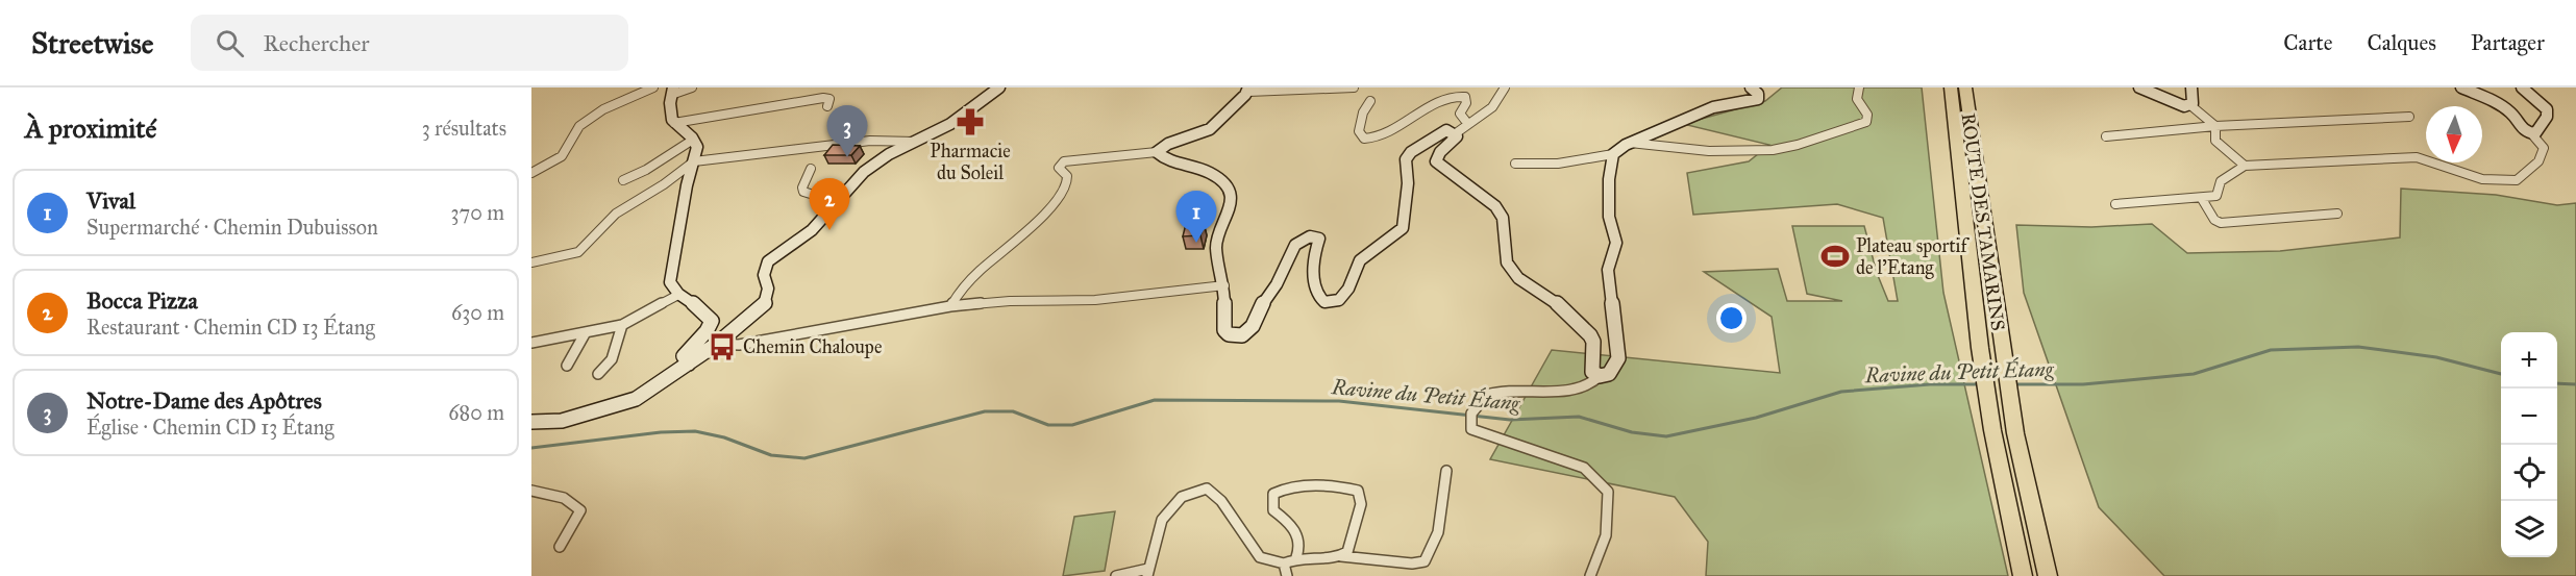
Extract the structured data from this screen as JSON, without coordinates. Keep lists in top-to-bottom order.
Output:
{
  "streets": {
    "highway": ["ROUTE DES TAMARINS"]
  },
  "water": ["Ravine du Petit Étang"],
  "places": {
    "pharmacy": ["Pharmacie du Soleil"],
    "sports": ["Plateau sportif de l'Etang"],
    "bus stop": ["Chemin Chaloupe"]
  },
  "north": "bottom",
  "page": {
    "header": "Streetwise",
    "search": "Rechercher",
    "nav": ["Carte", "Calques", "Partager"],
    "heading": ["À proximité", "3 résultats"],
    "pins": ["3", "2", "1"],
    "list": [
      {
        "mark": "1",
        "name": "Vival",
        "note": "Supermarché · Chemin Dubuisson",
        "value": "370 m"
      },
      {
        "mark": "2",
        "name": "Bocca Pizza",
        "note": "Restaurant · Chemin CD 13 Étang",
        "value": "630 m"
      },
      {
        "mark": "3",
        "name": "Notre-Dame des Apôtres",
        "note": "Église · Chemin CD 13 Étang",
        "value": "680 m"
      }
    ],
    "map_buttons": ["+", "−"]
  }
}
